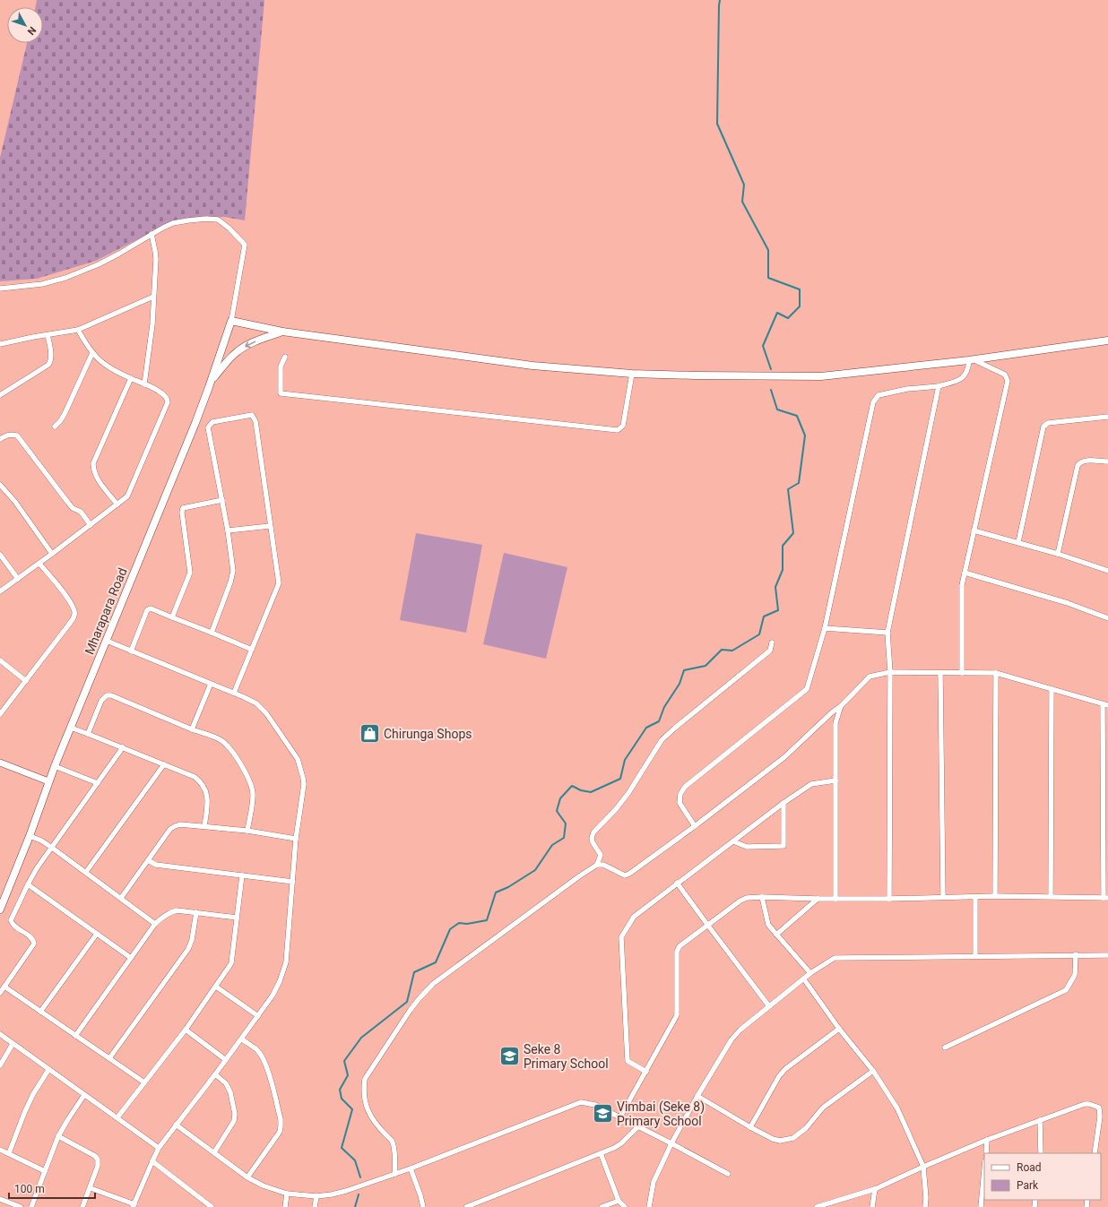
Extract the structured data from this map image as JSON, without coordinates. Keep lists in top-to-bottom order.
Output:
{
  "streets": {
    "main road": ["Mharapara Road"]
  },
  "places": {
    "shop": ["Chirunga Shops"],
    "school or university": ["Seke 8 Primary School", "Vimbai (Seke 8) Primary School"]
  },
  "legend": ["Road", "Park"],
  "scale_bar": "100 m",
  "north": "bottom right"
}
